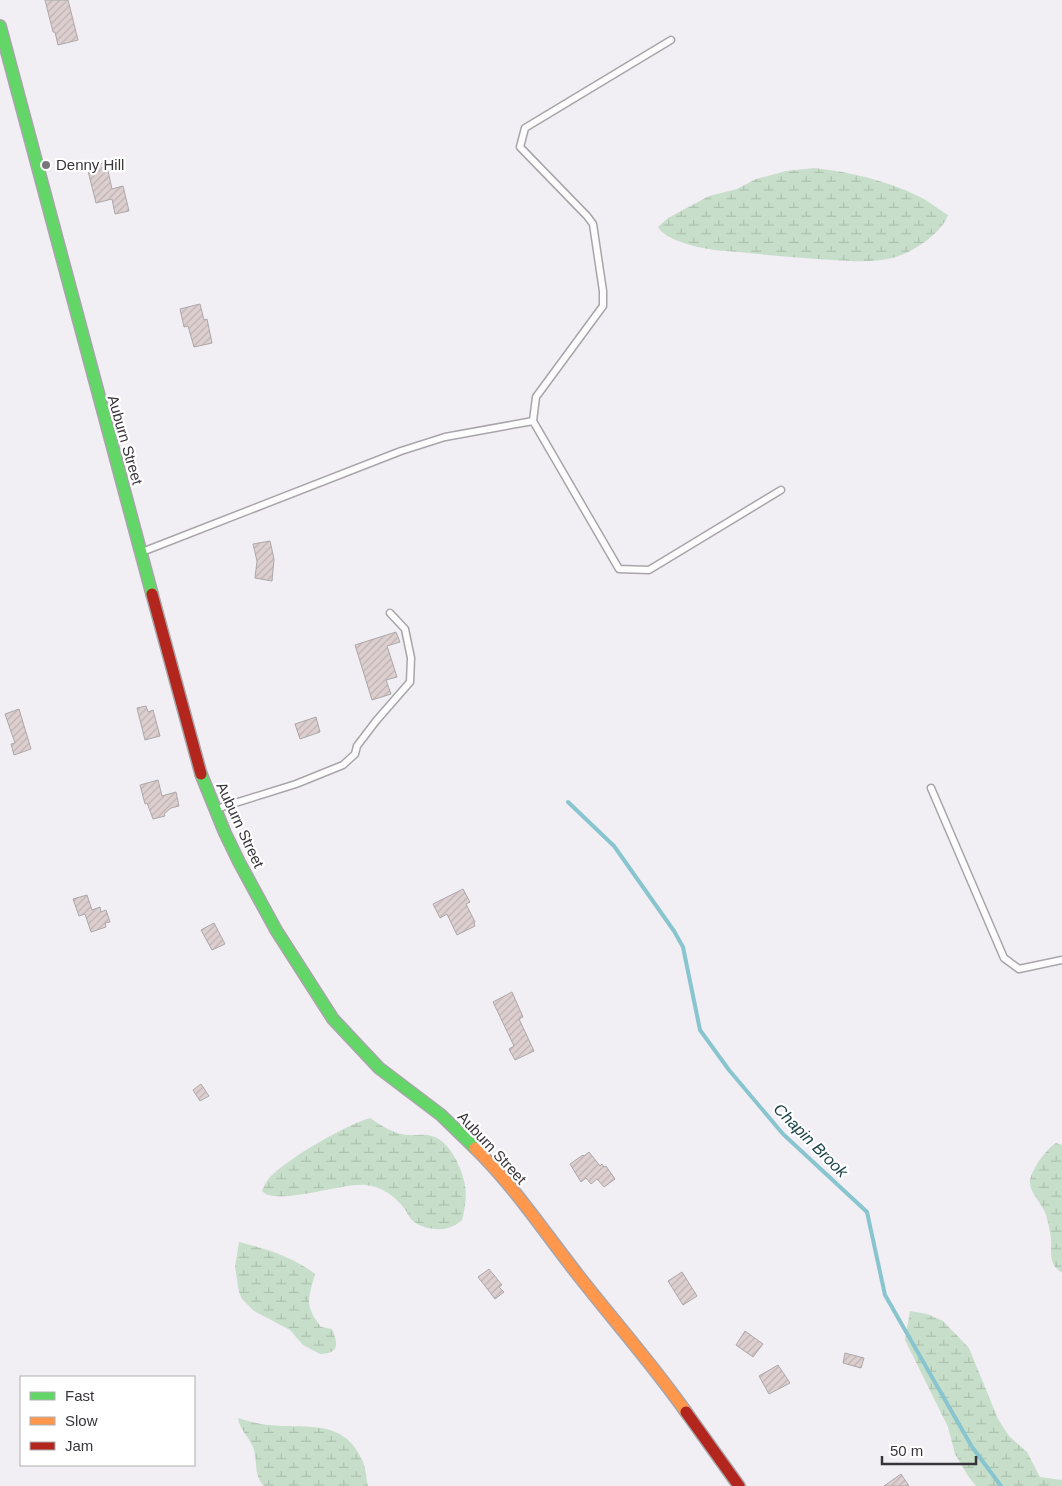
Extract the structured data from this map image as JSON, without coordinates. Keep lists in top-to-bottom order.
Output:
{
  "streets": {
    "street": ["Auburn Street"]
  },
  "water": ["Chapin Brook"],
  "places": ["Denny Hill"],
  "legend": ["Fast", "Slow", "Jam"],
  "scale_bar": "50 m"
}
